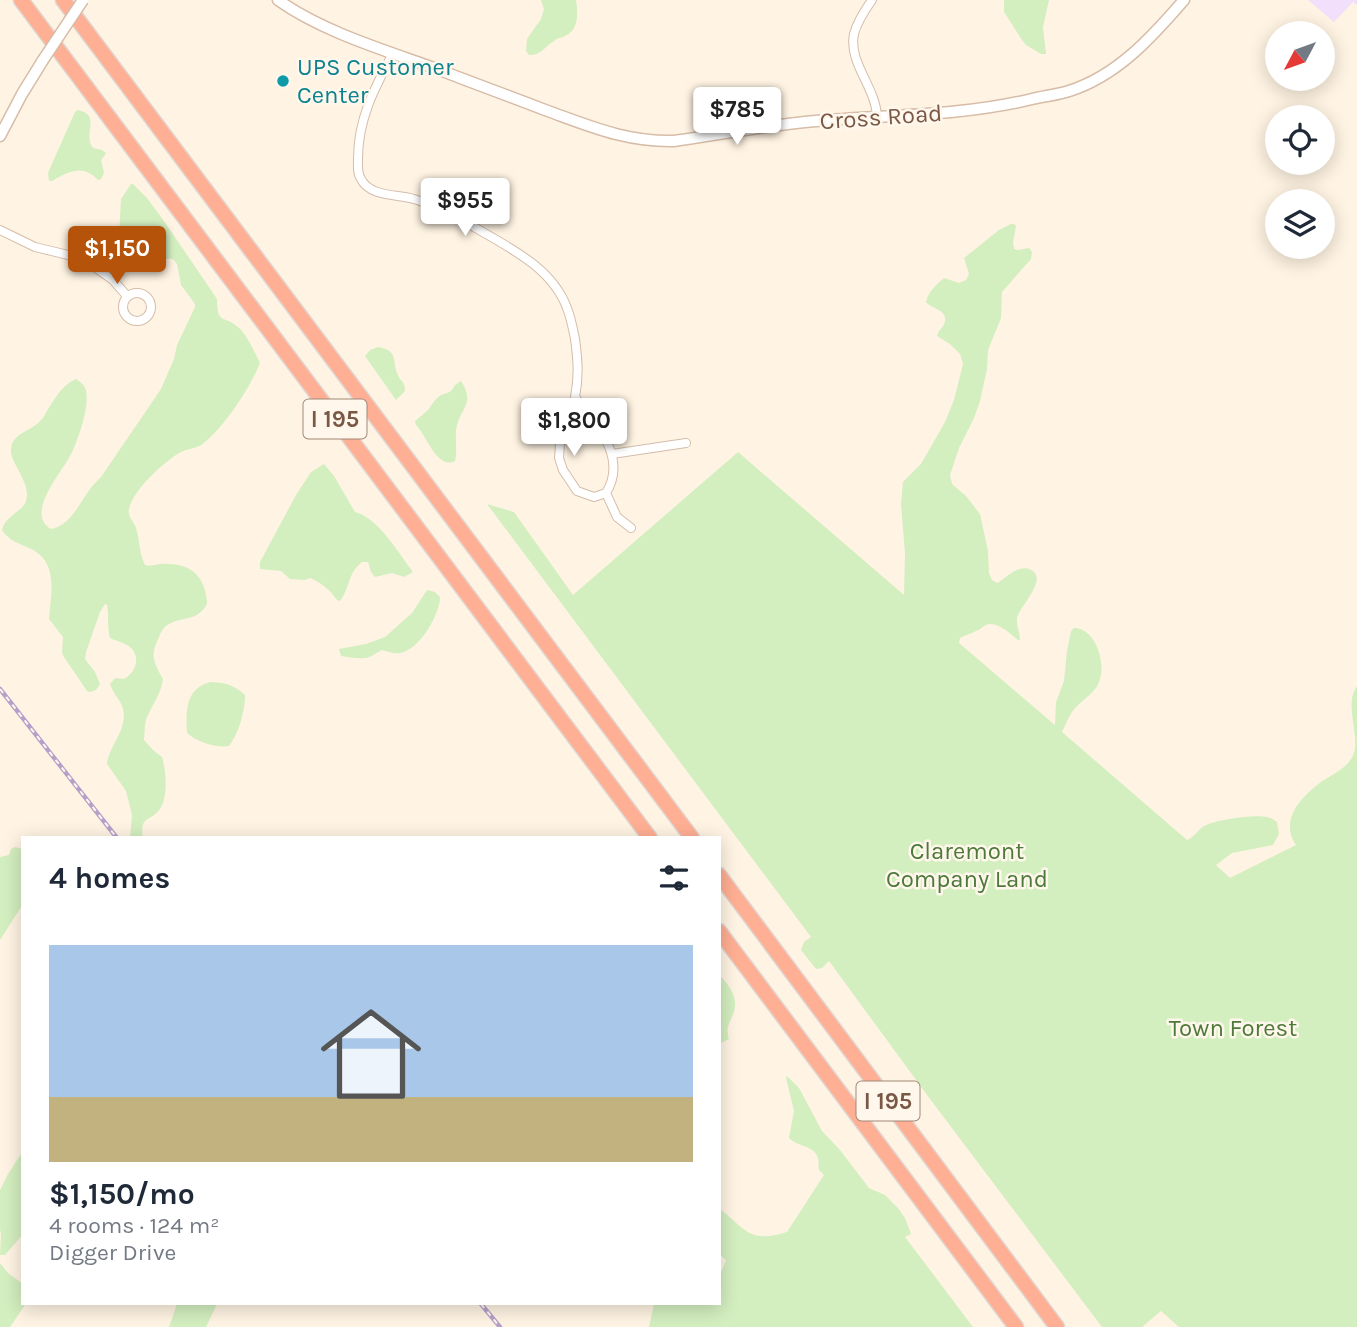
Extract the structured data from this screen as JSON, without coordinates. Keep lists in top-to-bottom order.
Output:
{
  "streets": {
    "highway": ["I 195"],
    "street": ["Cross Road"]
  },
  "parks": ["Claremont Company Land", "Town Forest"],
  "places": ["UPS Customer Center"],
  "north": "bottom left",
  "page": {
    "price": [
      "$785",
      "$955",
      "$1,150",
      "$1,800"
    ],
    "heading": "4 homes",
    "list": [
      {
        "name": "$1,150/mo",
        "note": "4 rooms · 124 m² · Digger Drive"
      }
    ]
  }
}
